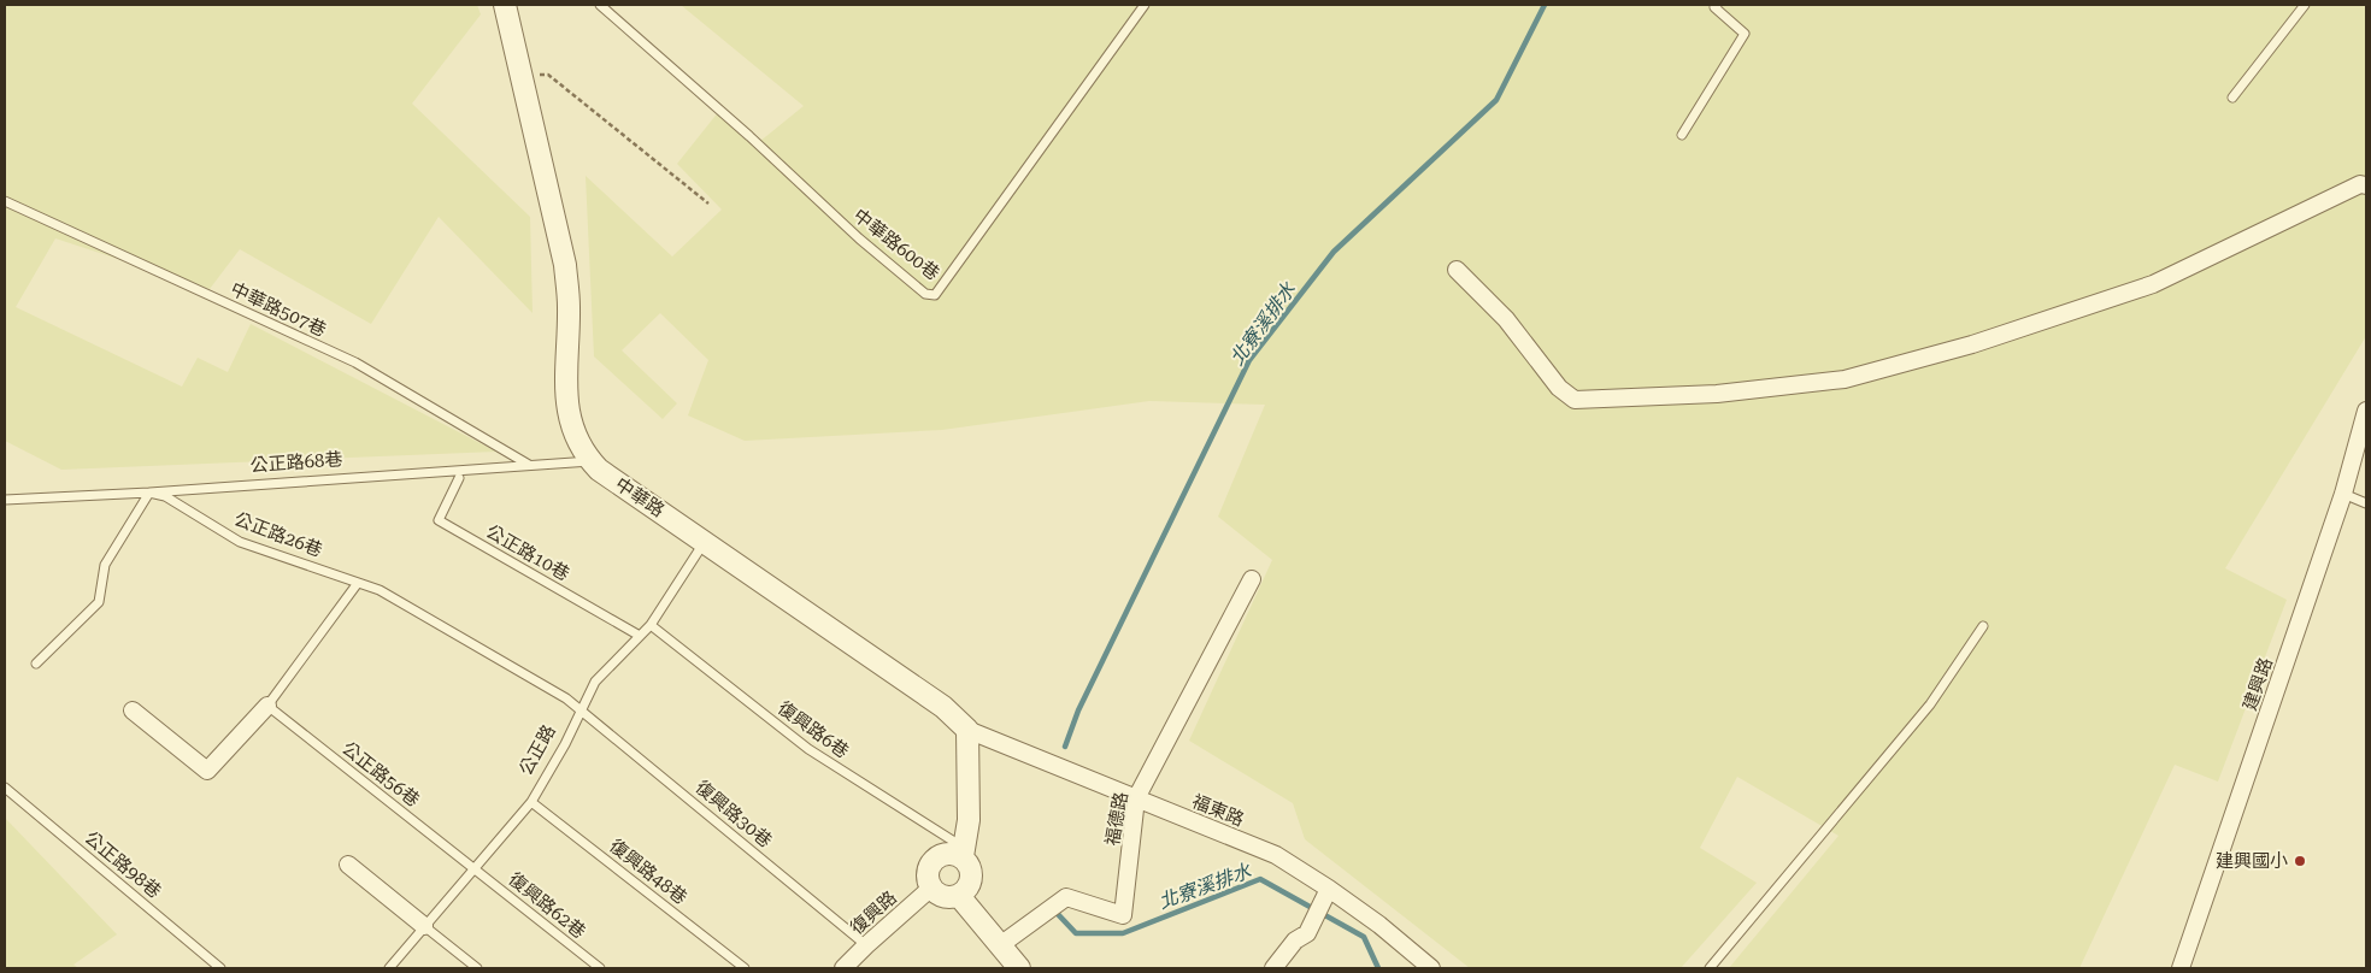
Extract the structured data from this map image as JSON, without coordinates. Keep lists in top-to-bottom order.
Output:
{
  "streets": {
    "street": [
      "中華路",
      "建興路",
      "福東路",
      "福德路",
      "復興路"
    ],
    "lane": [
      "中華路600巷",
      "中華路507巷",
      "公正路68巷",
      "公正路26巷",
      "公正路10巷",
      "復興路6巷",
      "公正路",
      "公正路56巷",
      "復興路30巷",
      "公正路98巷",
      "復興路48巷",
      "復興路62巷"
    ]
  },
  "crossings": [
    ["中華路507巷", "公正路68巷"],
    ["公正路68巷", "中華路"],
    ["公正路68巷", "公正路26巷"],
    ["中華路", "公正路"],
    ["中華路", "福東路"],
    ["公正路26巷", "公正路"],
    ["公正路26巷", "復興路30巷"],
    ["公正路10巷", "公正路"],
    ["復興路6巷", "公正路"],
    ["復興路6巷", "復興路"],
    ["公正路", "公正路56巷"],
    ["公正路", "復興路30巷"],
    ["公正路", "復興路48巷"],
    ["公正路", "復興路62巷"],
    ["公正路56巷", "復興路62巷"],
    ["福東路", "福德路"],
    ["復興路30巷", "復興路"]
  ],
  "water": ["北寮溪排水"],
  "places": ["建興國小"]
}
